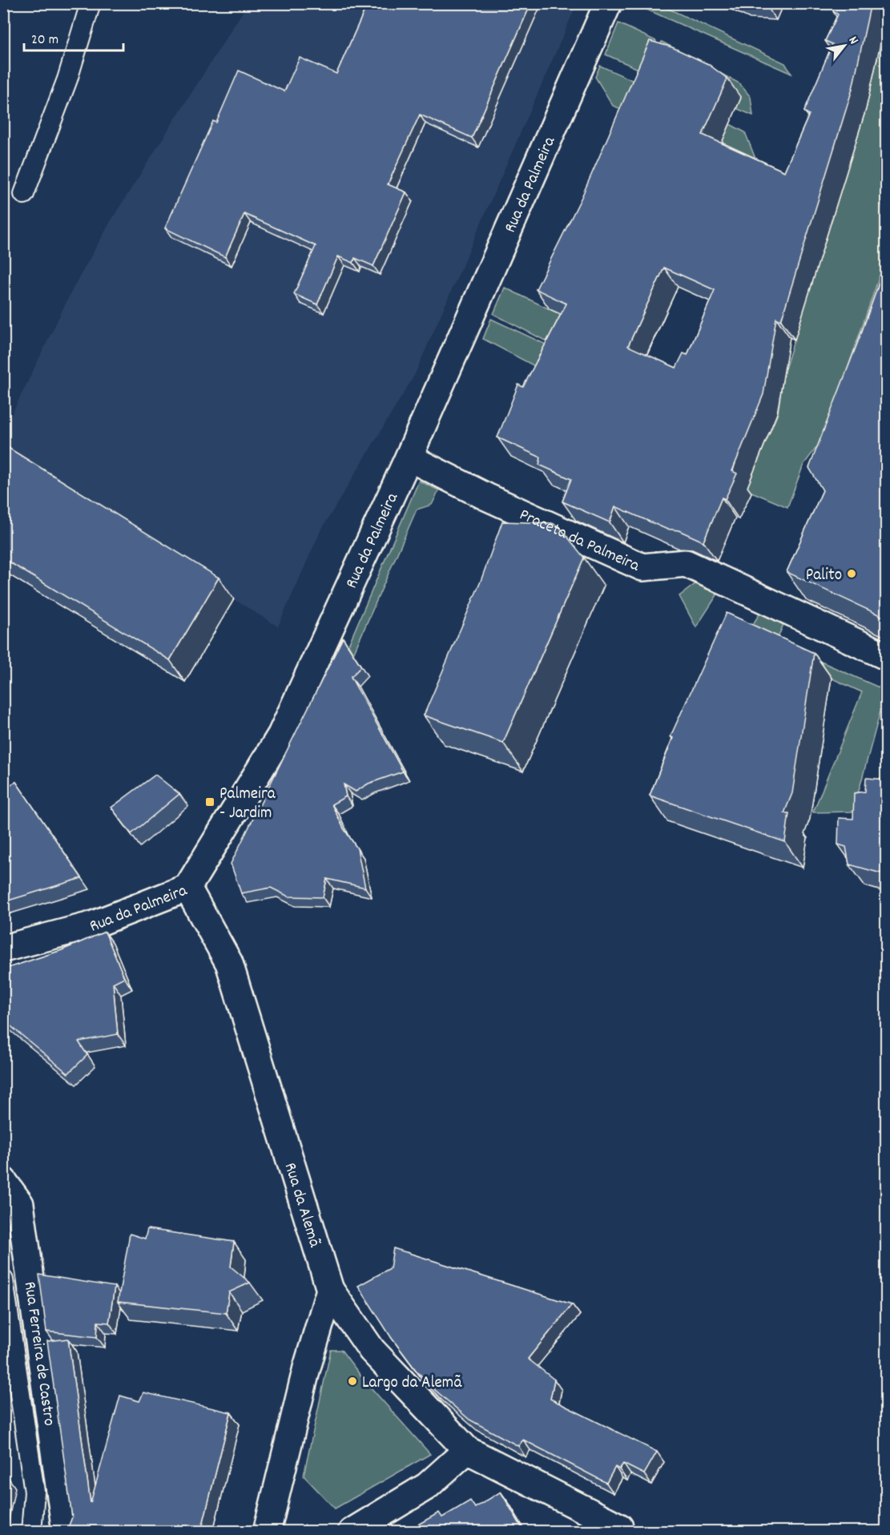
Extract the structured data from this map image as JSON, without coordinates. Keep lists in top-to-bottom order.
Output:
{
  "streets": {
    "street": [
      "Rua da Palmeira",
      "Praceta da Palmeira",
      "Rua da Alemã",
      "Rua Ferreira de Castro"
    ]
  },
  "crossings": [
    ["Rua da Palmeira", "Praceta da Palmeira"],
    ["Rua da Palmeira", "Rua da Alemã"]
  ],
  "places": {
    "other": ["Palito", "Largo da Alemã"],
    "transit": ["Palmeira - Jardim"]
  },
  "scale_bar": "20 m",
  "north": "top right"
}
